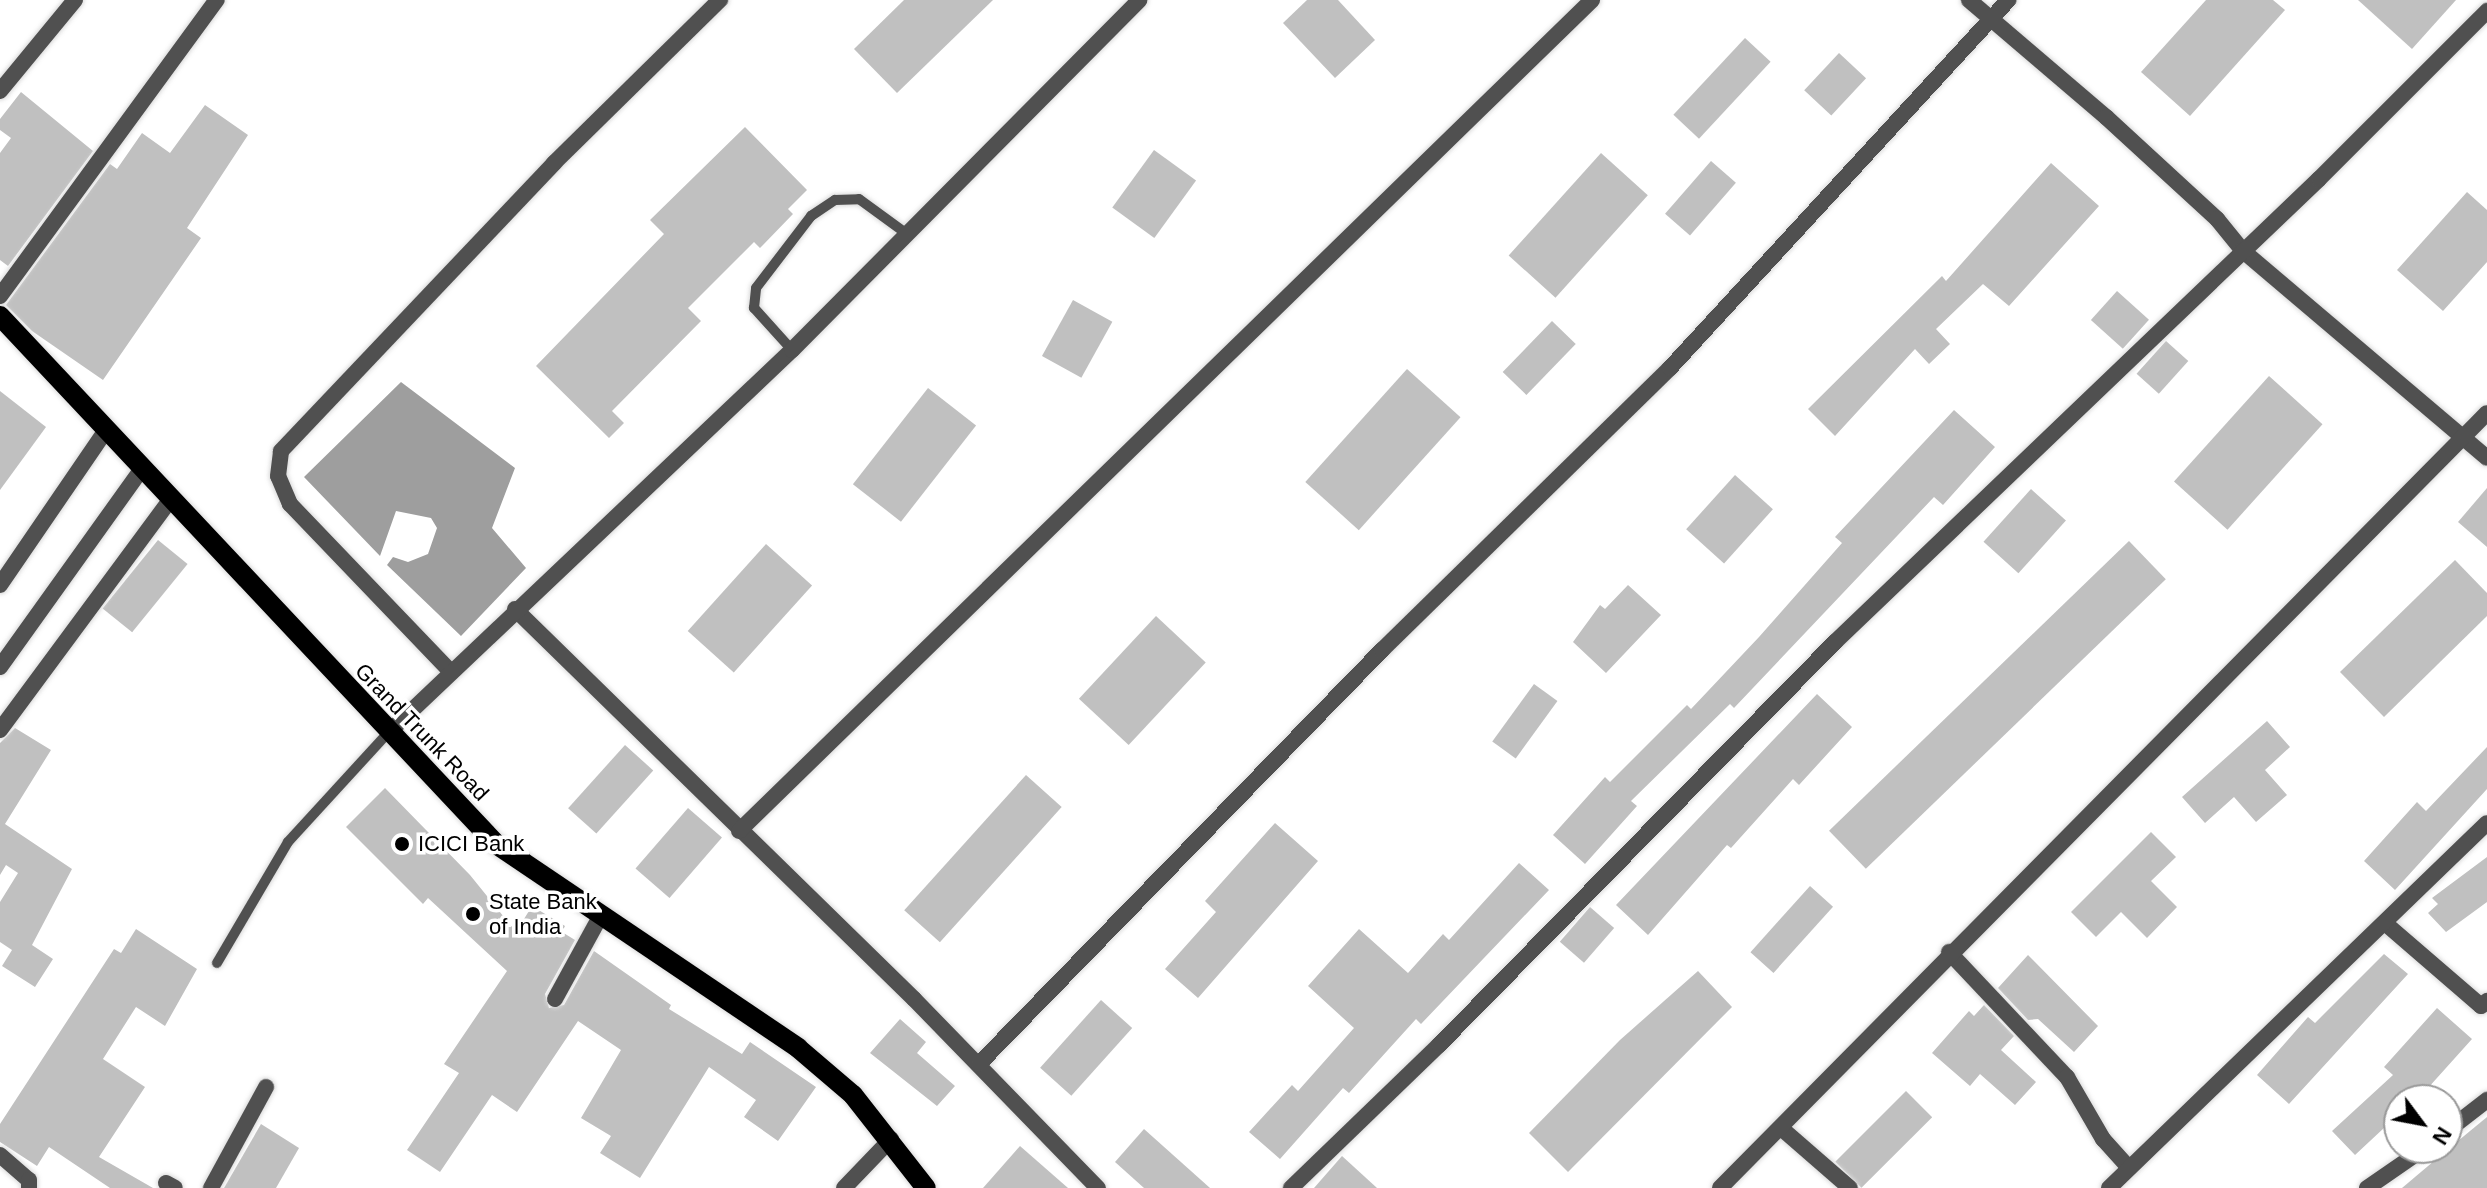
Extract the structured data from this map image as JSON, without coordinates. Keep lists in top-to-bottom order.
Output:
{
  "streets": {
    "main road": ["Grand Trunk Road"]
  },
  "places": ["ICICI Bank", "State Bank of India"],
  "north": "bottom right"
}
